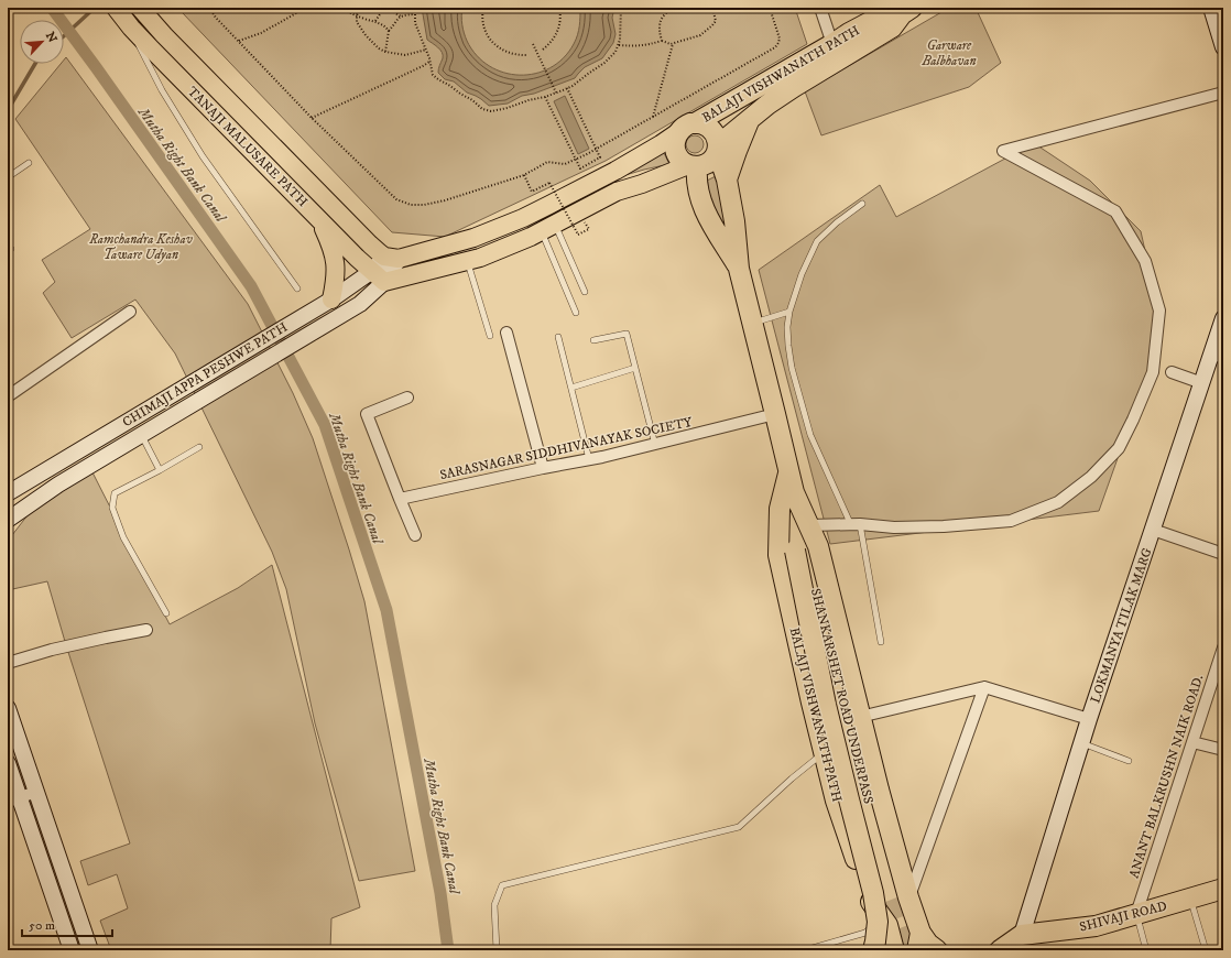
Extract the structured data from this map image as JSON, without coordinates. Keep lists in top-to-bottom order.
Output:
{
  "streets": {
    "highway": ["BALAJI VISHWANATH PATH", "SHANKARSHET ROAD UNDERPASS", "SHIVAJI ROAD"],
    "main road": ["TANAJI MALUSARE PATH", "CHIMAJI APPA PESHWE PATH", "LOKMANYA TILAK MARG"],
    "street": ["SARASNAGAR SIDDHIVANAYAK SOCIETY", "ANANT BALKRUSHN NAIK ROAD."]
  },
  "crossings": [
    ["BALAJI VISHWANATH PATH", "CHIMAJI APPA PESHWE PATH"],
    ["BALAJI VISHWANATH PATH", "SARASNAGAR SIDDHIVANAYAK SOCIETY"],
    ["BALAJI VISHWANATH PATH", "SHANKARSHET ROAD UNDERPASS"],
    ["TANAJI MALUSARE PATH", "CHIMAJI APPA PESHWE PATH"],
    ["LOKMANYA TILAK MARG", "SHIVAJI ROAD"],
    ["ANANT BALKRUSHN NAIK ROAD.", "SHIVAJI ROAD"]
  ],
  "water": ["Mutha Right Bank Canal"],
  "parks": ["Garware Balbhavan", "Ramchandra Keshav Taware Udyan"],
  "scale_bar": "50 m",
  "north": "top right"
}
